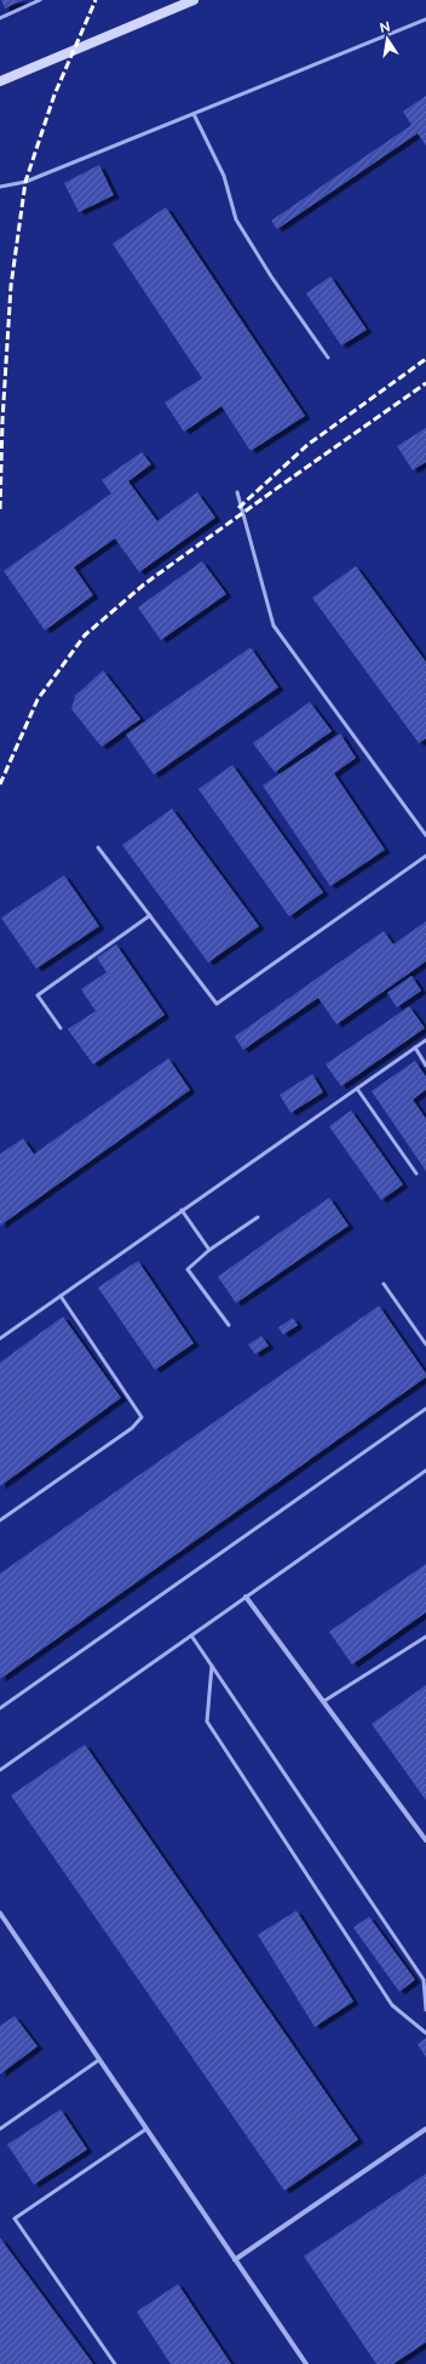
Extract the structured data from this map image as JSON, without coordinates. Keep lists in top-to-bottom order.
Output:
{
  "north": "top"
}
